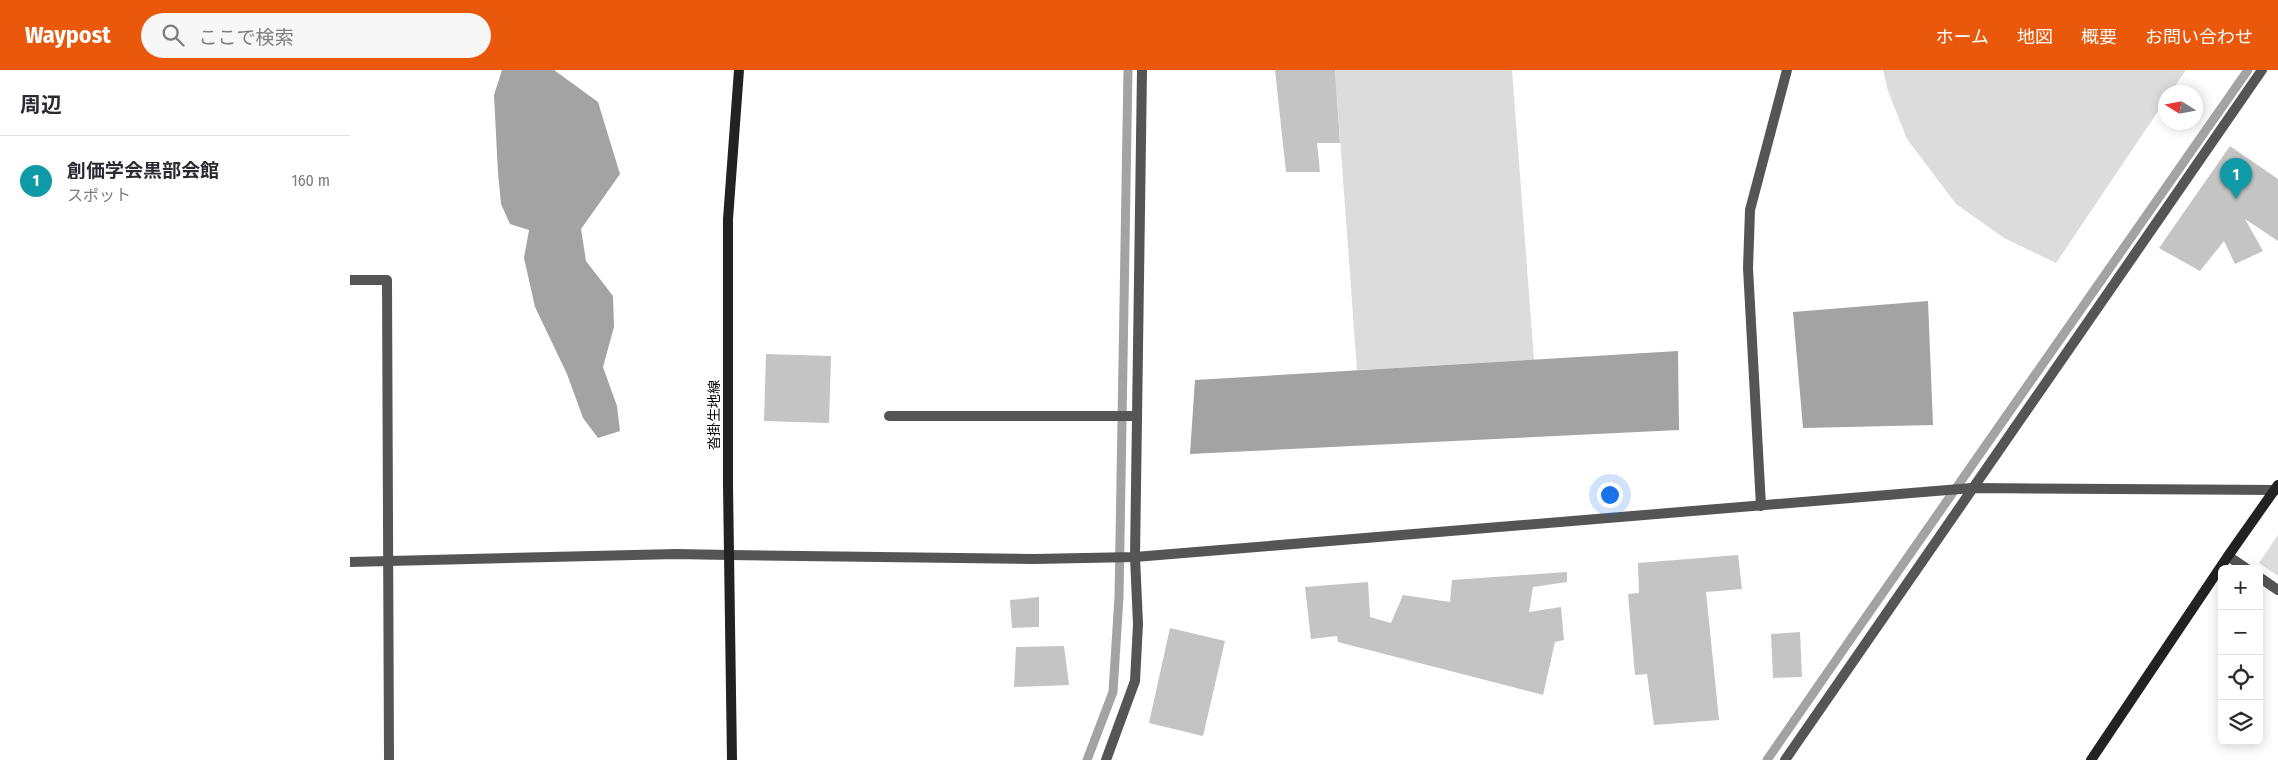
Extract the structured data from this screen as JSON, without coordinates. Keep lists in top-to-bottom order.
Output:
{
  "streets": {
    "main road": ["沓掛生地線"]
  },
  "north": "left",
  "page": {
    "header": "Waypost",
    "search": "ここで検索",
    "nav": [
      "ホーム",
      "地図",
      "概要",
      "お問い合わせ"
    ],
    "heading": "周辺",
    "list": [
      {
        "mark": "1",
        "name": "創価学会黒部会館",
        "note": "スポット",
        "value": "160 m"
      }
    ],
    "pins": "1",
    "map_buttons": ["+", "−"]
  }
}
